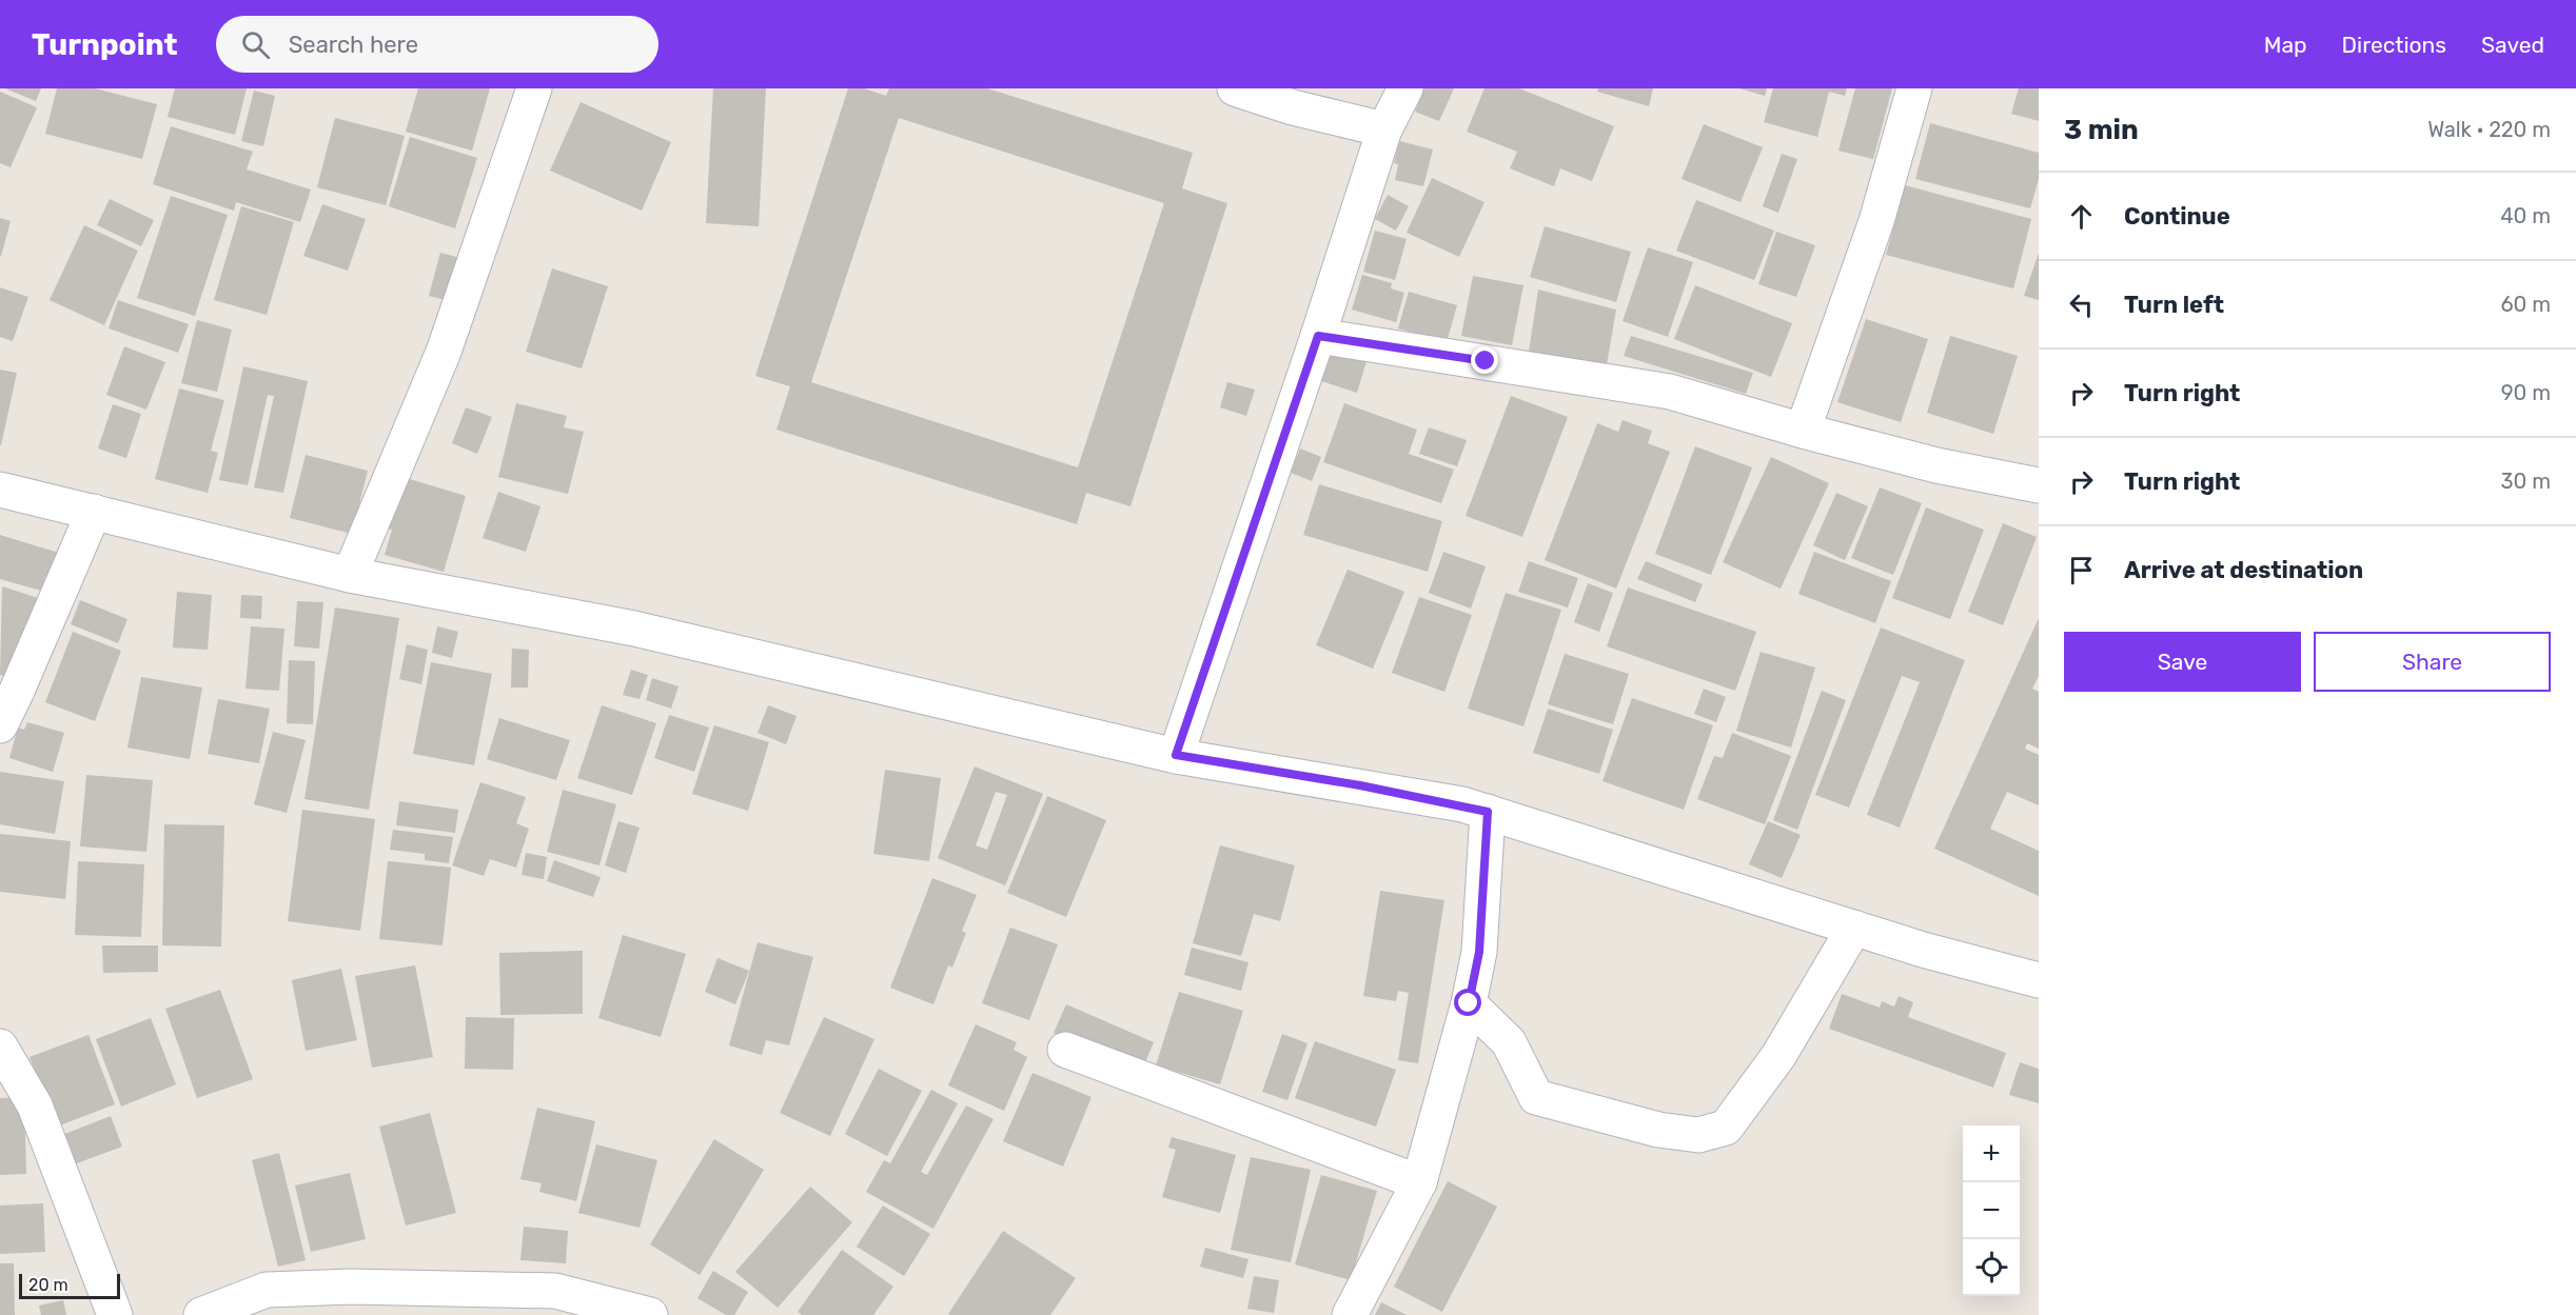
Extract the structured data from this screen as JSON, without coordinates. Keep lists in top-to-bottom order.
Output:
{
  "scale_bar": "20 m",
  "page": {
    "header": "Turnpoint",
    "search": "Search here",
    "nav": ["Map", "Directions", "Saved"],
    "heading": ["3 min", "Walk · 220 m"],
    "list": [
      ["Continue", "40 m"],
      ["Turn left", "60 m"],
      ["Turn right", "90 m"],
      ["Turn right", "30 m"],
      "Arrive at destination"
    ],
    "buttons": ["Save", "Share"],
    "map_buttons": ["+", "−"],
    "scale": "20 m"
  }
}
